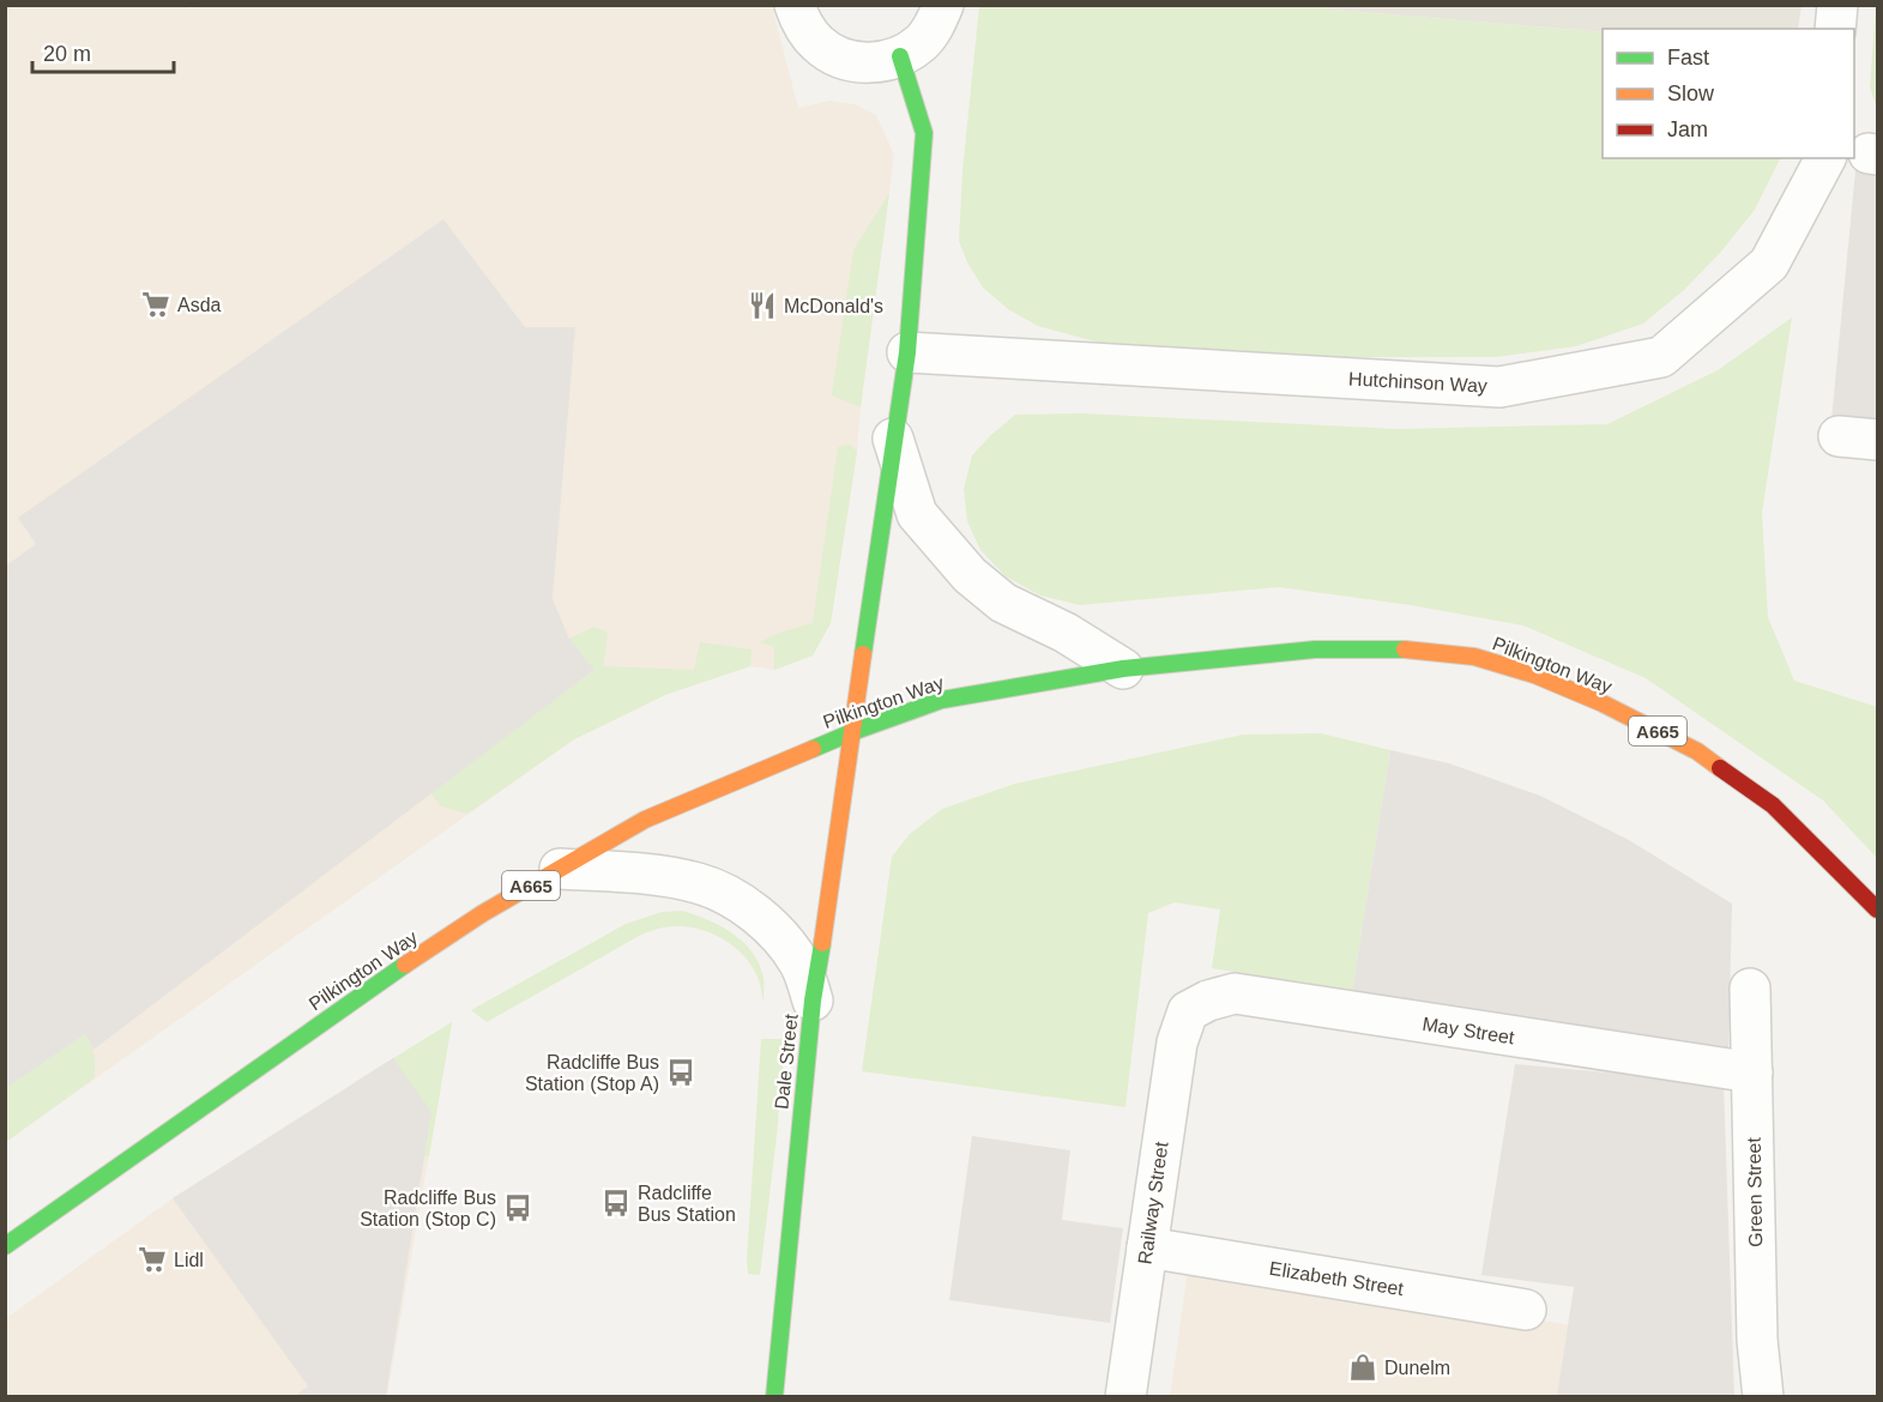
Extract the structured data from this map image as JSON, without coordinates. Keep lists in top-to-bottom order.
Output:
{
  "streets": {
    "main road": ["Pilkington Way", "A665", "Dale Street"],
    "street": [
      "Hutchinson Way",
      "May Street",
      "Green Street",
      "Railway Street",
      "Elizabeth Street"
    ]
  },
  "crossings": [
    ["Hutchinson Way", "Dale Street"],
    ["Pilkington Way", "Dale Street"],
    ["May Street", "Green Street"],
    ["May Street", "Railway Street"],
    ["Railway Street", "Elizabeth Street"]
  ],
  "places": {
    "supermarket": ["Asda", "Lidl"],
    "restaurant": ["McDonald's"],
    "bus stop": ["Radcliffe Bus Station (Stop A)", "Radcliffe Bus Station", "Radcliffe Bus Station (Stop C)"],
    "shop": ["Dunelm"]
  },
  "legend": ["Fast", "Slow", "Jam"],
  "scale_bar": "20 m"
}
